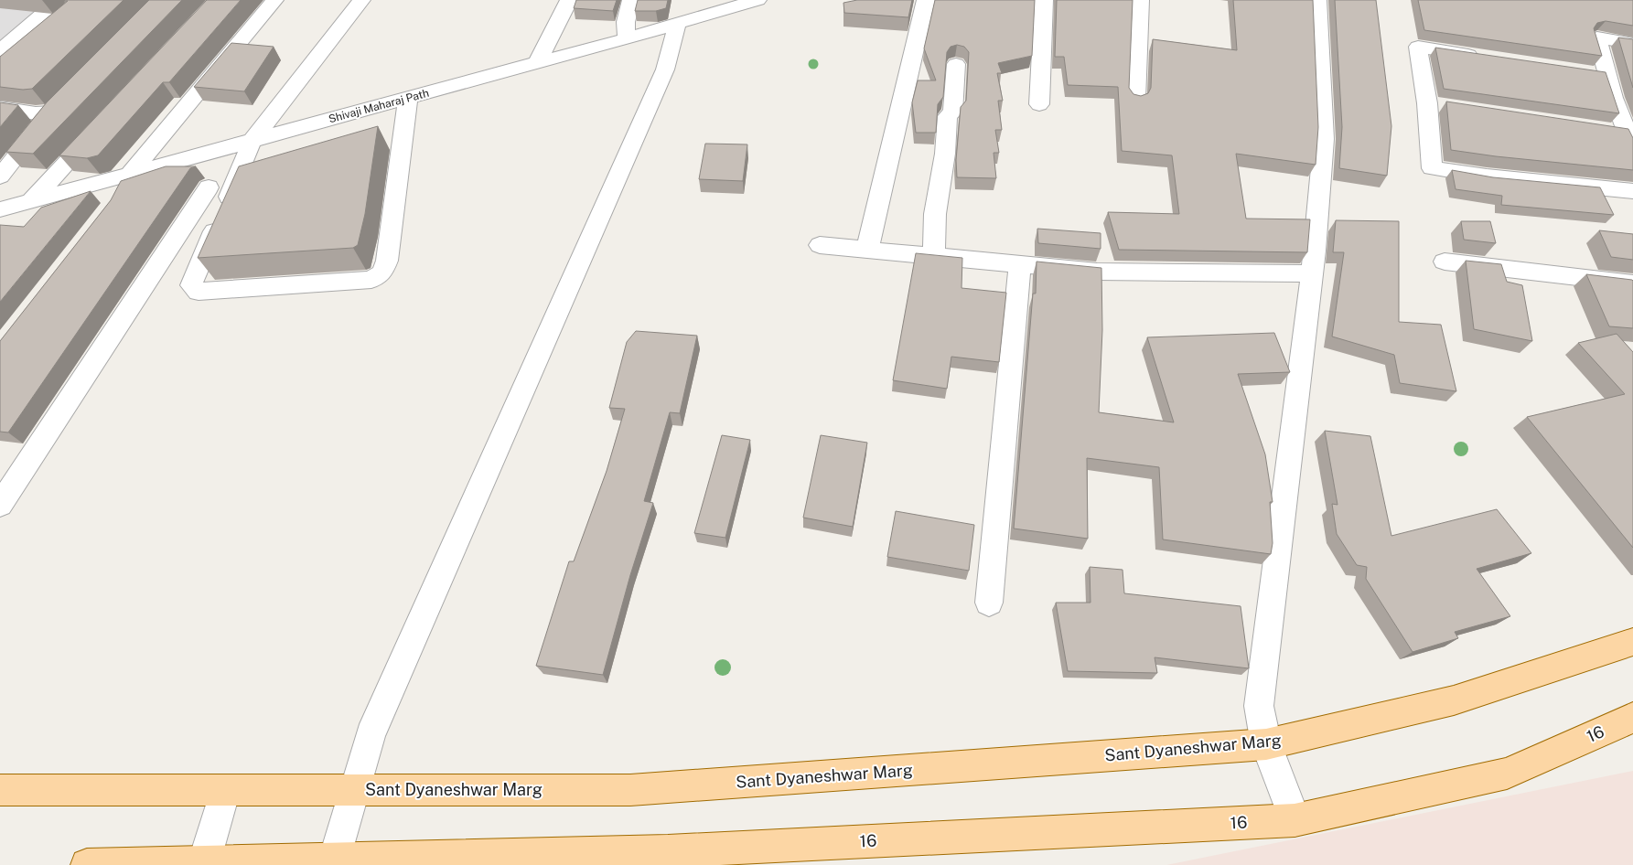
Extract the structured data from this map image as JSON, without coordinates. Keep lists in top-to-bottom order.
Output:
{
  "streets": {
    "main road": ["16", "Sant Dyaneshwar Marg"],
    "street": ["Shivaji Maharaj Path"]
  }
}
